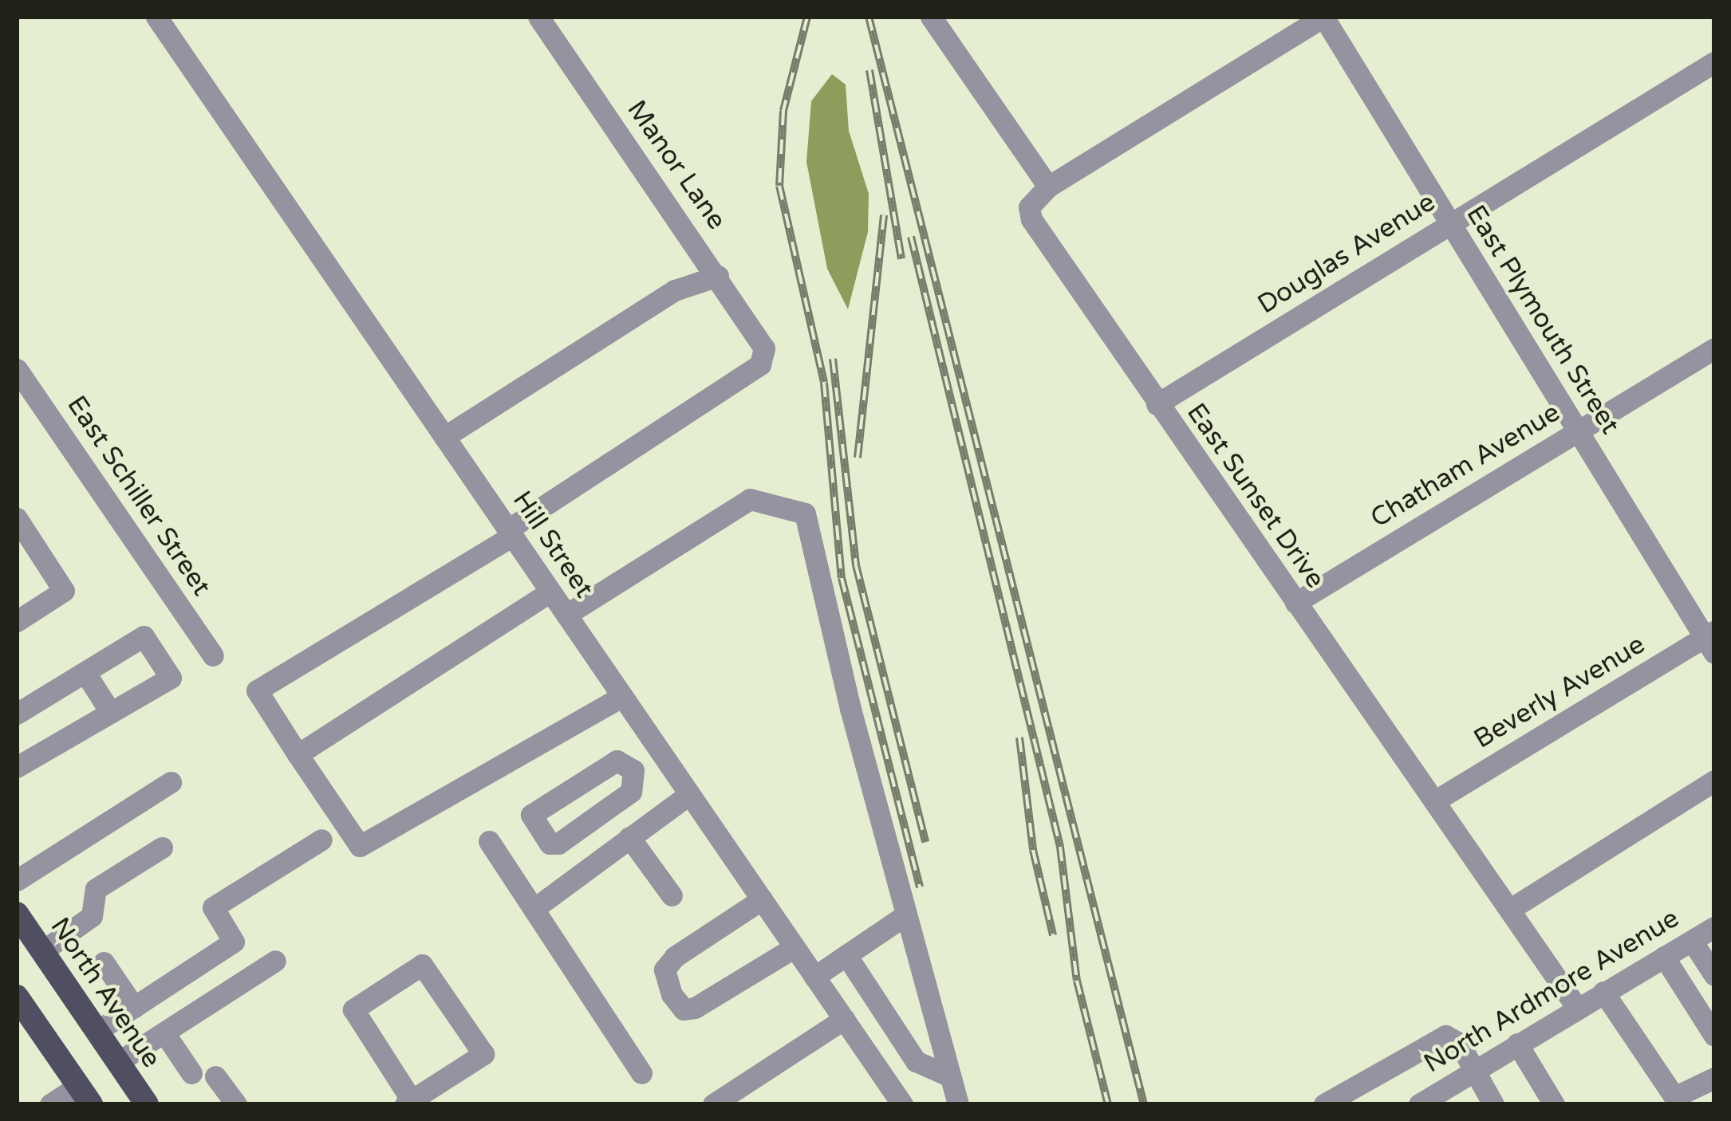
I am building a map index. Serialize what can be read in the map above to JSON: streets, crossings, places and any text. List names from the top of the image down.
{
  "streets": {
    "main road": ["North Avenue"],
    "street": [
      "Manor Lane",
      "Douglas Avenue",
      "East Plymouth Street",
      "Chatham Avenue",
      "East Schiller Street",
      "East Sunset Drive",
      "Hill Street",
      "Beverly Avenue",
      "North Ardmore Avenue"
    ]
  },
  "crossings": [
    ["Manor Lane", "Hill Street"],
    ["Douglas Avenue", "East Plymouth Street"],
    ["Douglas Avenue", "East Sunset Drive"],
    ["East Plymouth Street", "Chatham Avenue"],
    ["East Plymouth Street", "Beverly Avenue"],
    ["Chatham Avenue", "East Sunset Drive"],
    ["East Sunset Drive", "Beverly Avenue"],
    ["East Sunset Drive", "North Ardmore Avenue"]
  ]
}
